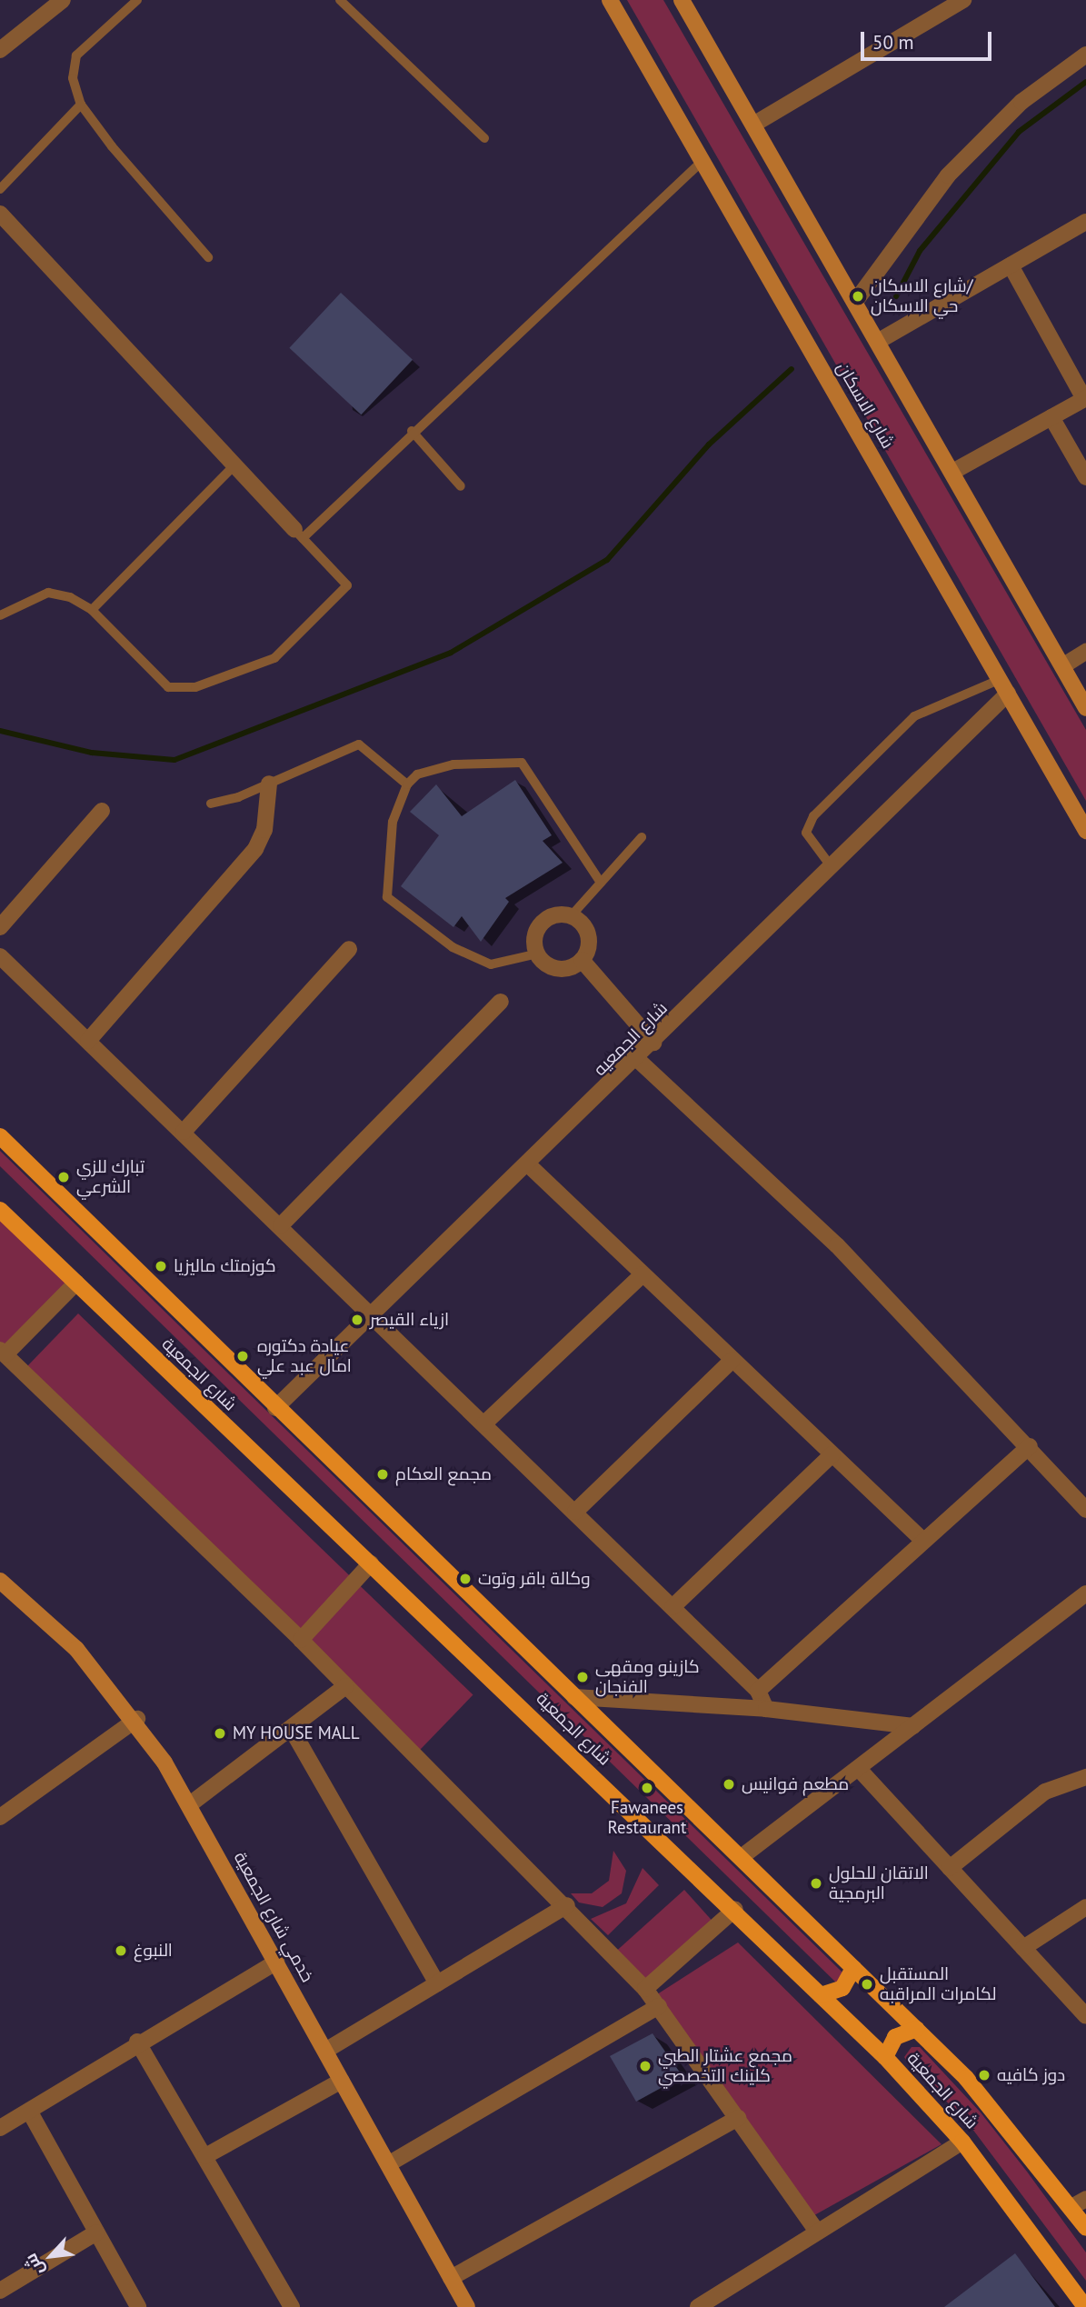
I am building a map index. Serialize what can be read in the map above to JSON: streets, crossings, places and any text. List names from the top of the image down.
{
  "streets": {
    "main road": ["شارع الاسكان", "شارع الجمعية", "خدمي شارع الجمعية"],
    "street": ["شارع الجمعيه"]
  },
  "crossings": [
    ["شارع الاسكان", "شارع الجمعيه"],
    ["شارع الجمعيه", "شارع الجمعية"]
  ],
  "places": [
    "شارع الاسكان/ حي الاسكان",
    "تبارك للزي الشرعي",
    "كوزمتك ماليزيا",
    "ازياء القيصر",
    "عيادة دكتوره امال عبد علي",
    "مجمع العكام",
    "وكالة باقر وتوت",
    "كازينو ومقهى الفنجان",
    "MY HOUSE MALL",
    "مطعم فوانيس",
    "Fawanees Restaurant",
    "الاتقان للحلول البرمجية",
    "النبوغ",
    "المستقبل لكامرات المراقبه",
    "مجمع عشتار الطبي كلينك التخصصي",
    "دوز كافيه"
  ],
  "scale_bar": "50 m",
  "north": "bottom left"
}
